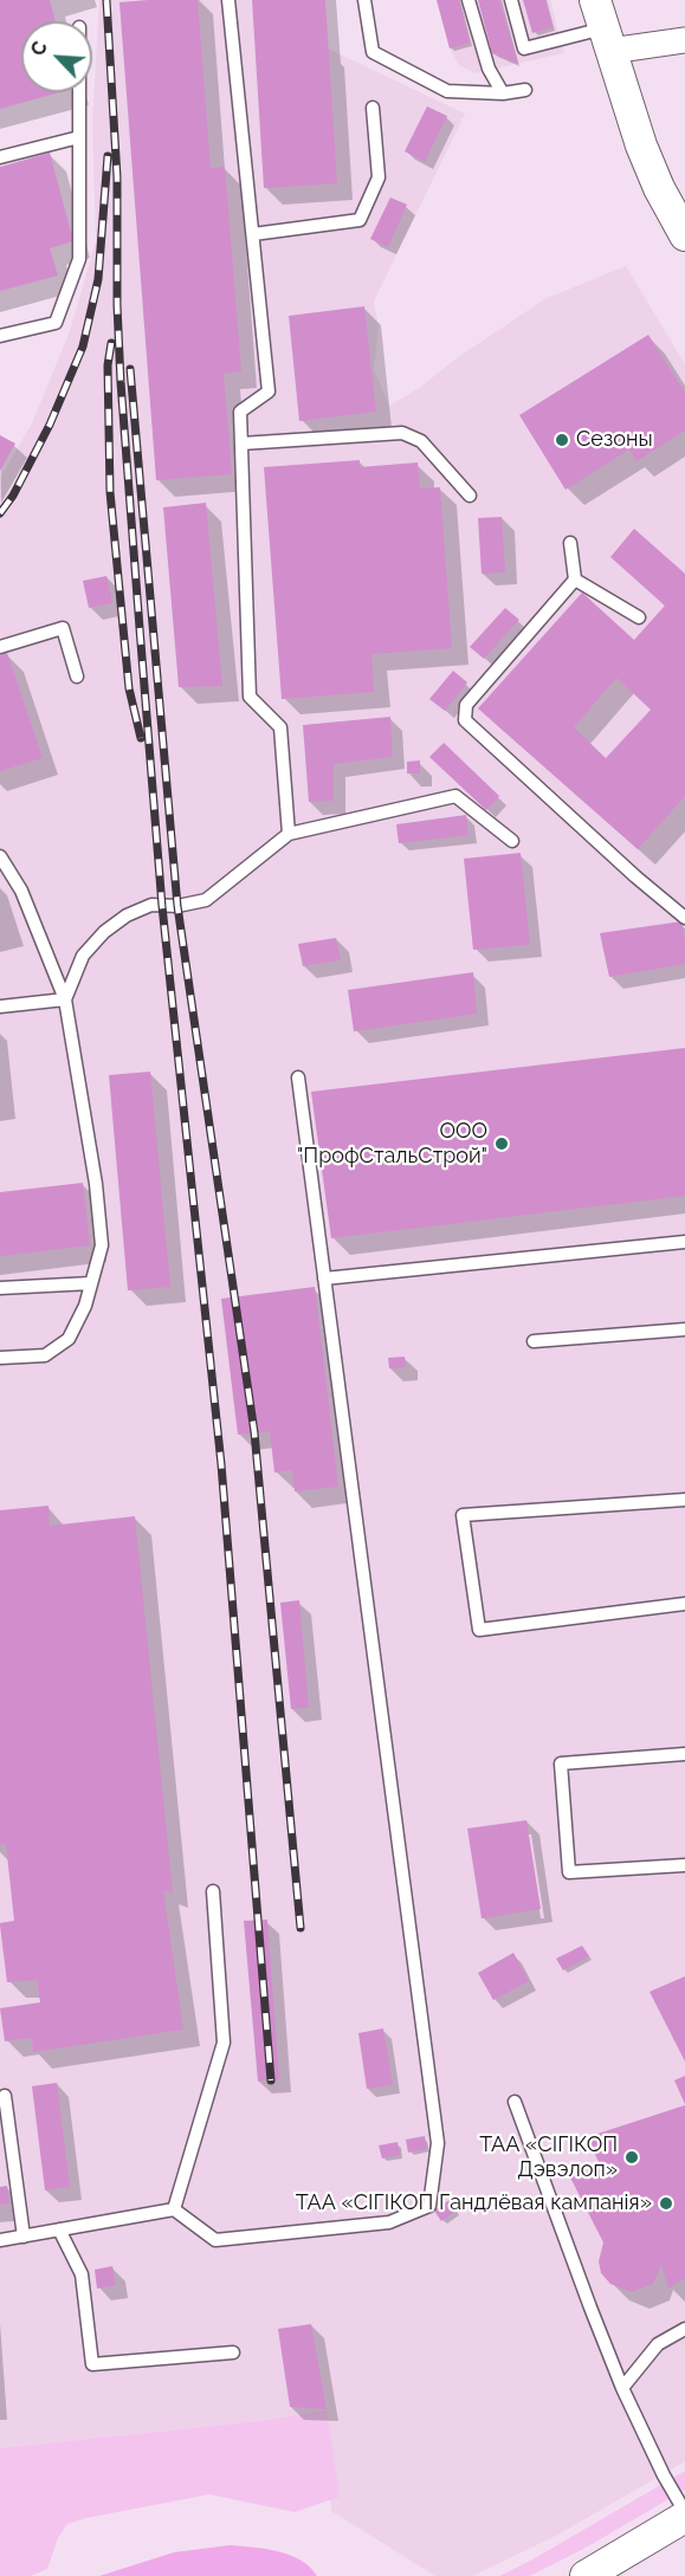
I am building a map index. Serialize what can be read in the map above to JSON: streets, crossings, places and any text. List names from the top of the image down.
{
  "places": [
    "Сезоны",
    "ООО \"ПрофСтальСтрой\"",
    "ТАА «СІГІКОП Дэвэлоп»",
    "ТАА «СІГІКОП Гандлёвая кампанія»"
  ],
  "north": "top left"
}
